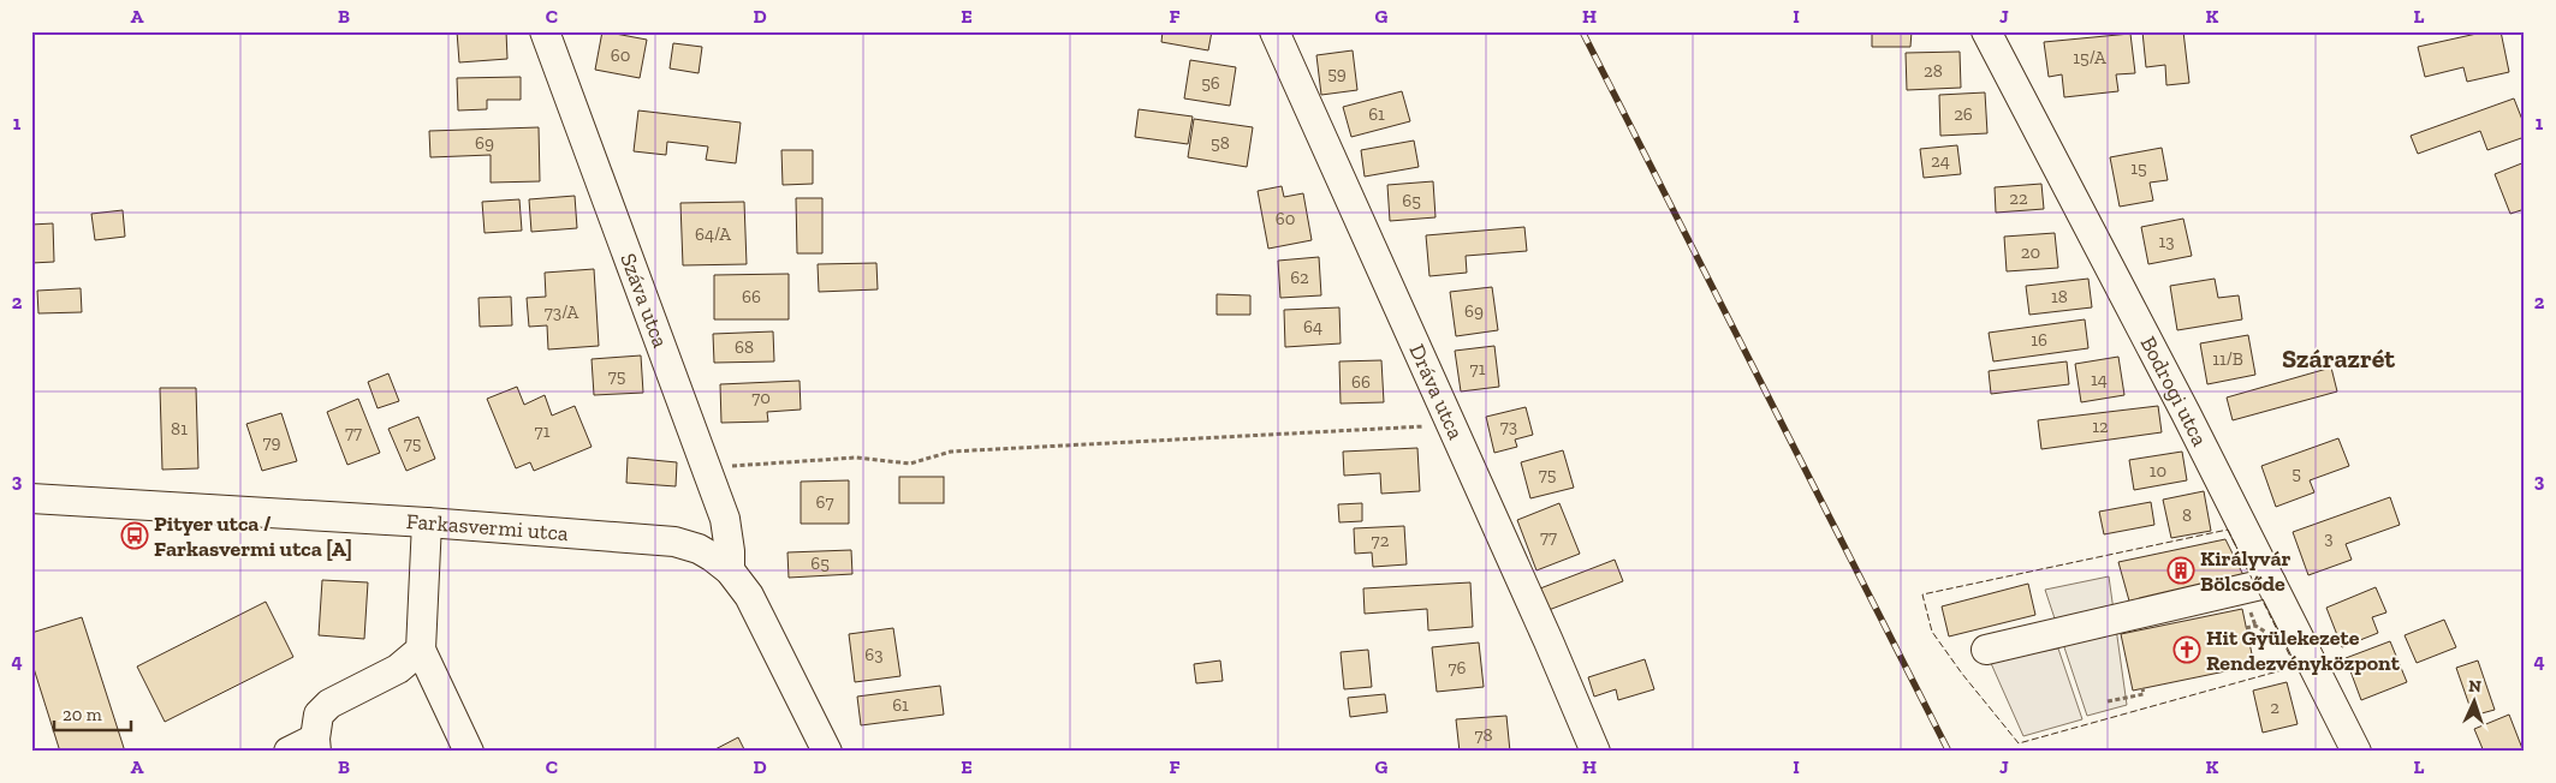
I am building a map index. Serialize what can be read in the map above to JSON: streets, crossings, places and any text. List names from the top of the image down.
{
  "streets": {
    "street": [
      "Száva utca",
      "Bodrogi utca",
      "Dráva utca",
      "Farkasvermi utca"
    ]
  },
  "crossings": [
    ["Száva utca", "Farkasvermi utca"]
  ],
  "districts": ["Szárazrét"],
  "places": {
    "bus stop": ["Pityer utca / Farkasvermi utca [A]"],
    "building": ["Királyvár Bölcsőde"],
    "church": ["Hit Gyülekezete Rendezvényközpont"]
  },
  "house_numbers": [
    "60",
    "15/A",
    "28",
    "59",
    "56",
    "61",
    "26",
    "69",
    "58",
    "24",
    "15",
    "22",
    "65",
    "60",
    "64/A",
    "13",
    "20",
    "62",
    "66",
    "18",
    "69",
    "73/A",
    "64",
    "16",
    "68",
    "11/B",
    "71",
    "75",
    "14",
    "66",
    "70",
    "73",
    "12",
    "81",
    "71",
    "77",
    "79",
    "75",
    "10",
    "5",
    "75",
    "67",
    "8",
    "77",
    "3",
    "72",
    "65",
    "63",
    "76",
    "61",
    "2",
    "78"
  ],
  "scale_bar": "20 m",
  "north": "top",
  "grid": {
    "columns": [
      "A",
      "B",
      "C",
      "D",
      "E",
      "F",
      "G",
      "H",
      "I",
      "J",
      "K",
      "L"
    ],
    "rows": [
      "1",
      "2",
      "3",
      "4"
    ]
  }
}
